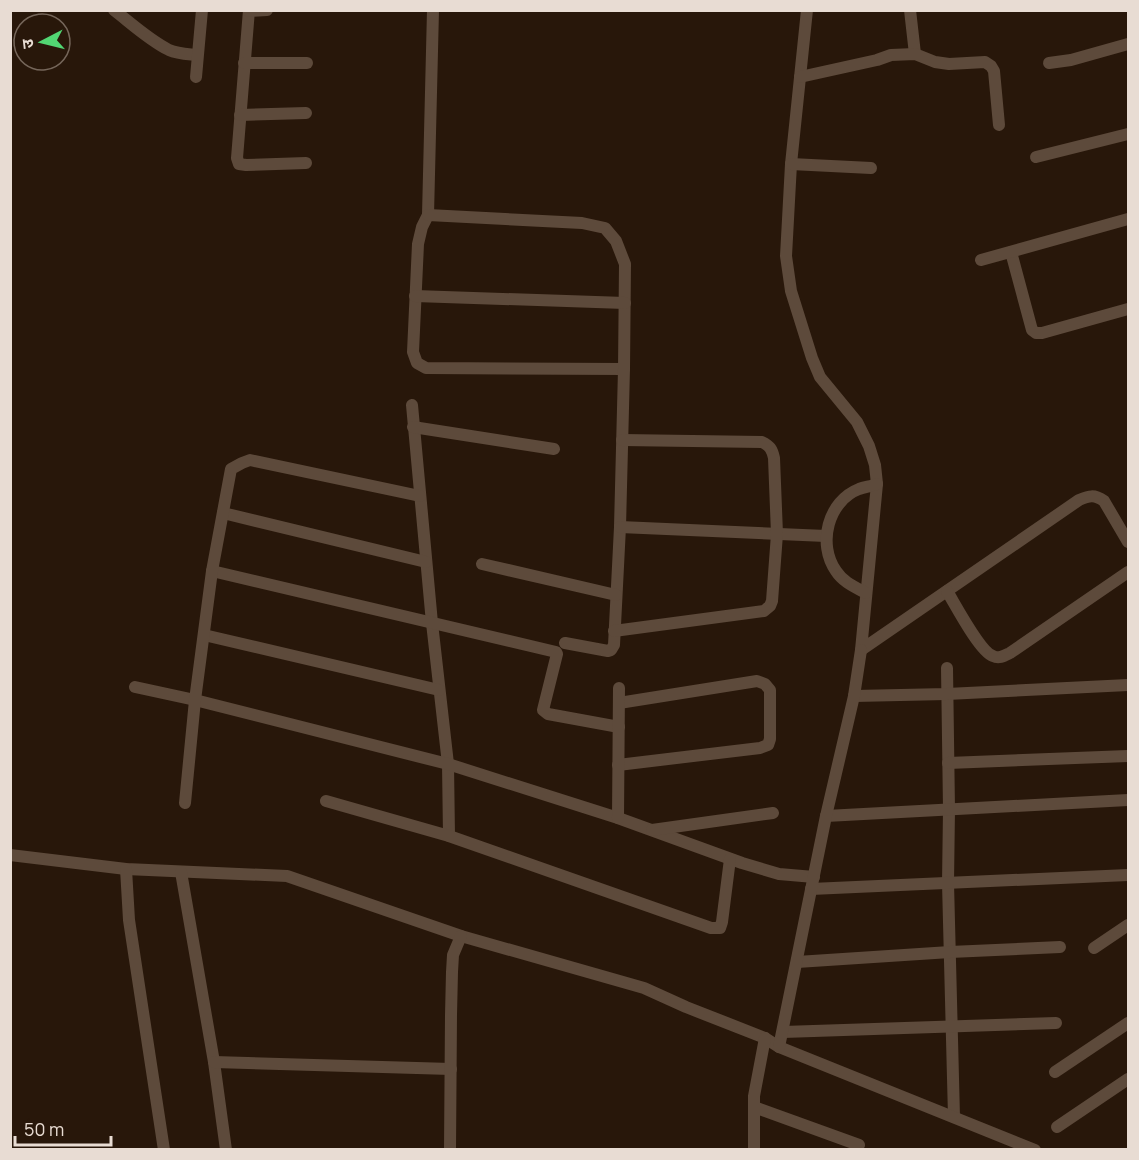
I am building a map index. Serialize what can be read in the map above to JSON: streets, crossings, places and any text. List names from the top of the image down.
{
  "scale_bar": "50 m",
  "north": "left"
}
